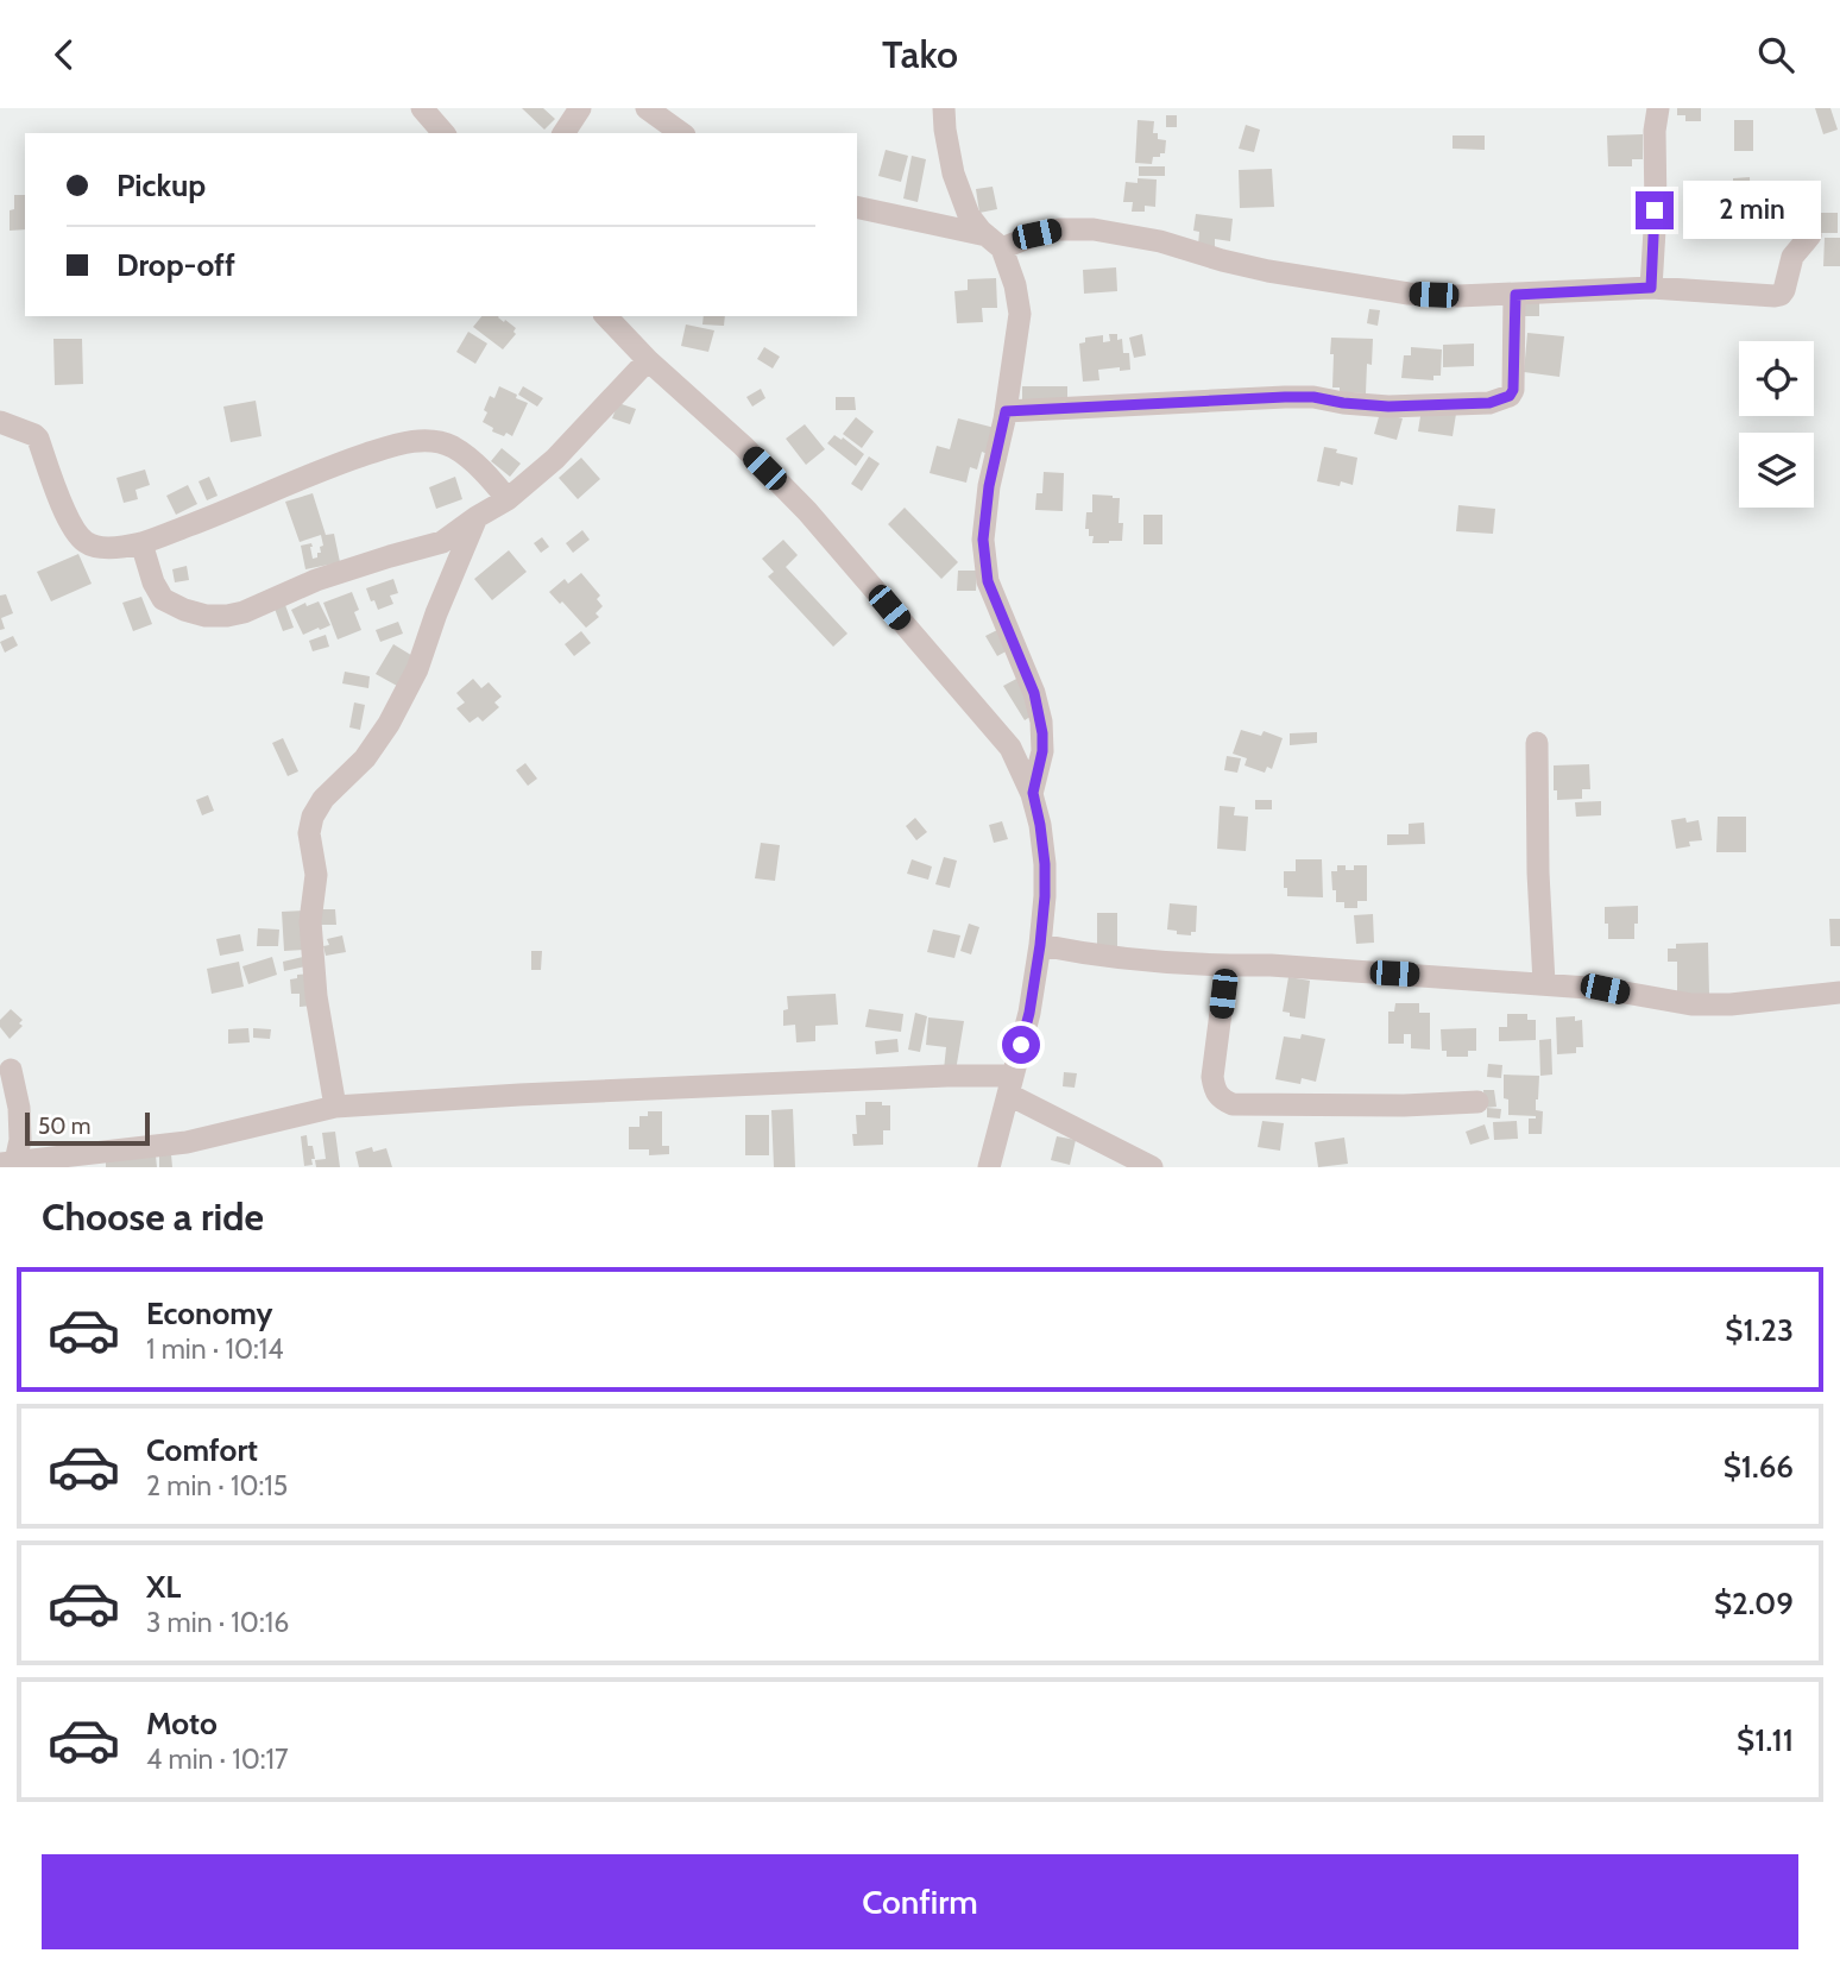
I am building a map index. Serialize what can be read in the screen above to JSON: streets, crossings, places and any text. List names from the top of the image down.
{
  "scale_bar": "50 m",
  "page": {
    "header": "Tako",
    "banner": ["Pickup", "Drop-off"],
    "bubble": "2 min",
    "scale": "50 m",
    "heading": "Choose a ride",
    "list": [
      {
        "name": "Economy",
        "note": "1 min · 10:14",
        "value": "$1.23"
      },
      {
        "name": "Comfort",
        "note": "2 min · 10:15",
        "value": "$1.66"
      },
      {
        "name": "XL",
        "note": "3 min · 10:16",
        "value": "$2.09"
      },
      {
        "name": "Moto",
        "note": "4 min · 10:17",
        "value": "$1.11"
      }
    ],
    "buttons": "Confirm"
  }
}
